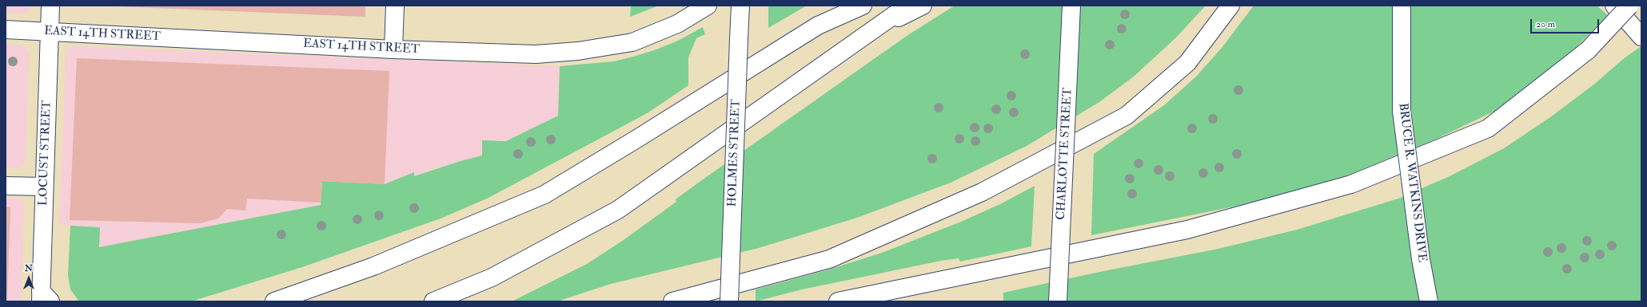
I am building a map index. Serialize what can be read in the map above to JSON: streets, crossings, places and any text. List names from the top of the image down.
{
  "streets": {
    "main road": [
      "EAST 14TH STREET",
      "LOCUST STREET",
      "HOLMES STREET",
      "CHARLOTTE STREET",
      "BRUCE R. WATKINS DRIVE"
    ]
  },
  "crossings": [
    ["EAST 14TH STREET", "LOCUST STREET"]
  ],
  "scale_bar": "20 m",
  "north": "top"
}
